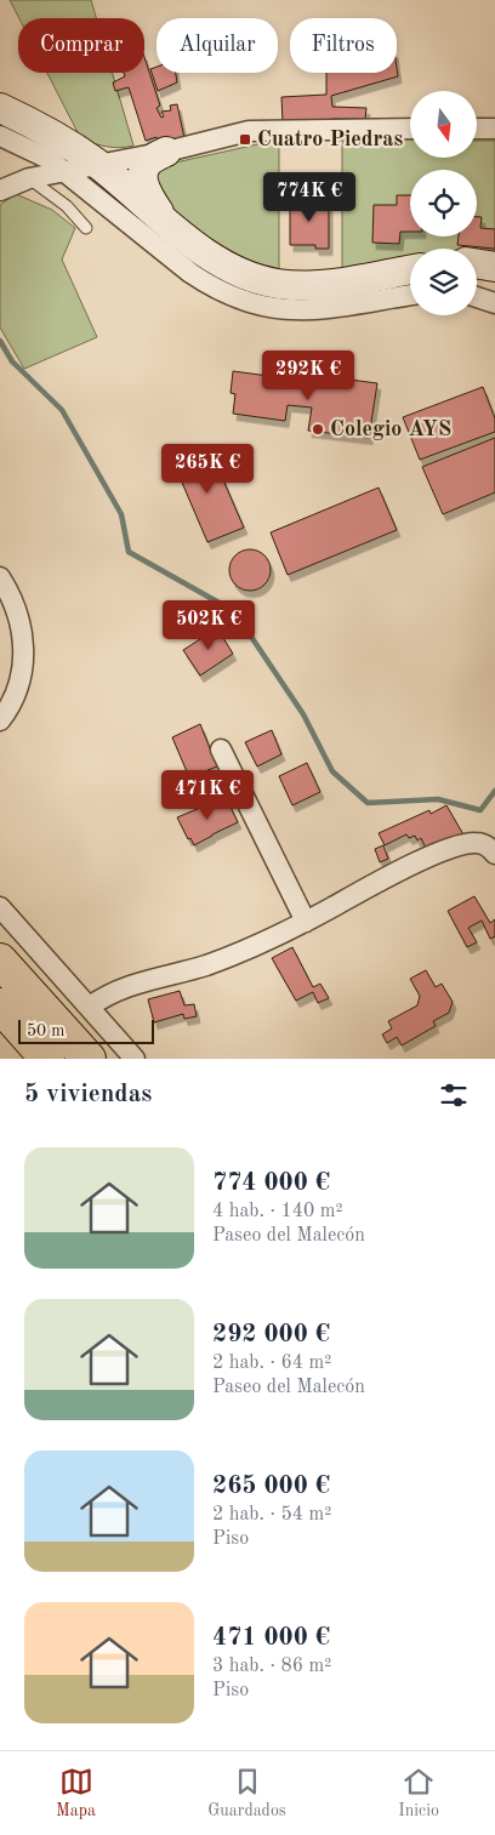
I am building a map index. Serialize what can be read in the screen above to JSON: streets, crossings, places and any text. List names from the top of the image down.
{
  "places": {
    "transit": ["Cuatro Piedras"],
    "other": ["Colegio AYS"]
  },
  "scale_bar": "50 m",
  "north": "bottom",
  "page": {
    "chip": ["Comprar", "Alquilar", "Filtros"],
    "price": [
      "774K €",
      "292K €",
      "265K €",
      "502K €",
      "471K €"
    ],
    "scale": "50 m",
    "heading": "5 viviendas",
    "list": [
      {
        "name": "774 000 €",
        "note": "4 hab. · 140 m² · Paseo del Malecón"
      },
      {
        "name": "292 000 €",
        "note": "2 hab. · 64 m² · Paseo del Malecón"
      },
      {
        "name": "265 000 €",
        "note": "2 hab. · 54 m² · Piso"
      },
      {
        "name": "471 000 €",
        "note": "3 hab. · 86 m² · Piso"
      }
    ],
    "tabs": ["Mapa", "Guardados", "Inicio"]
  }
}
